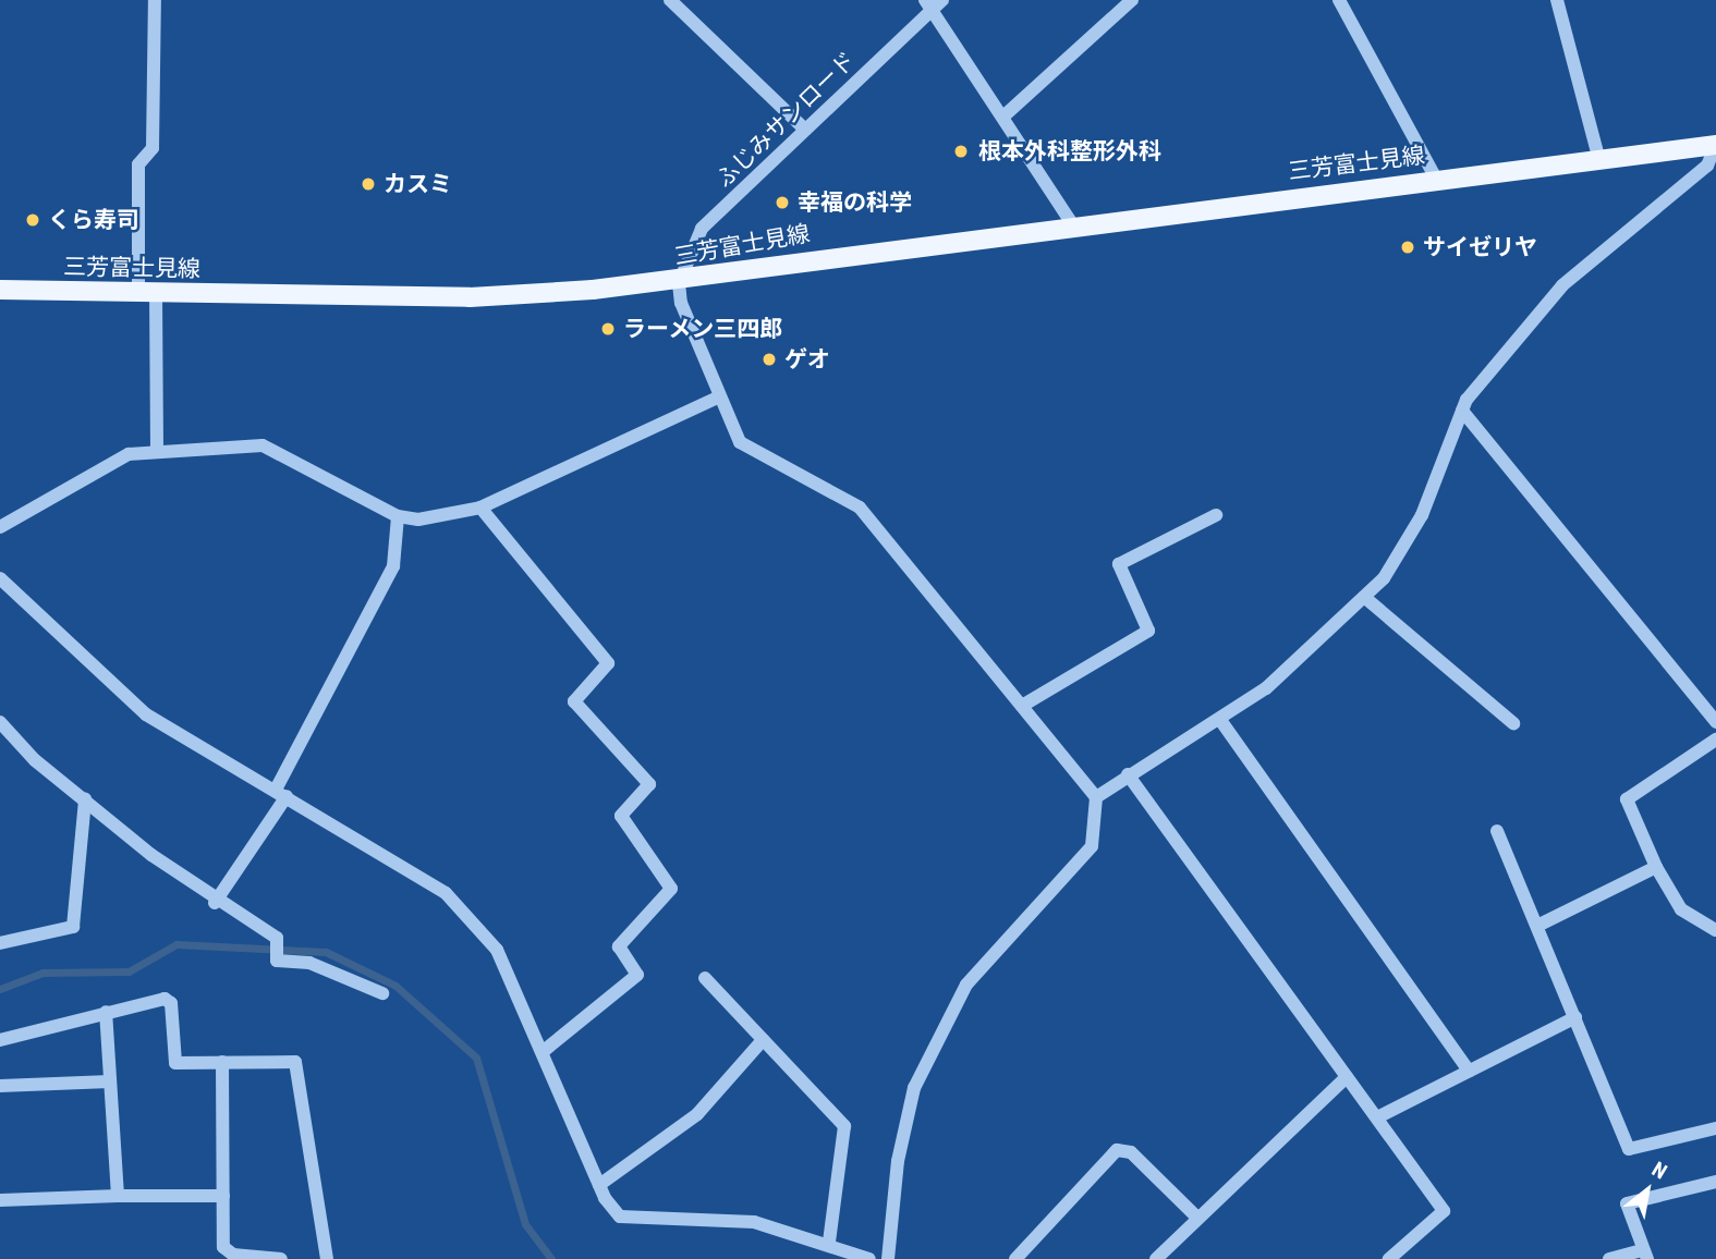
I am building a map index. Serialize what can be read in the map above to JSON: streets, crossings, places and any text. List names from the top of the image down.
{
  "streets": {
    "main road": ["三芳富士見線"],
    "street": ["ふじみサンロード"]
  },
  "crossings": [
    ["ふじみサンロード", "三芳富士見線"]
  ],
  "places": [
    "根本外科整形外科",
    "カスミ",
    "幸福の科学",
    "くら寿司",
    "サイゼリヤ",
    "ラーメン三四郎",
    "ゲオ"
  ],
  "north": "top right"
}
